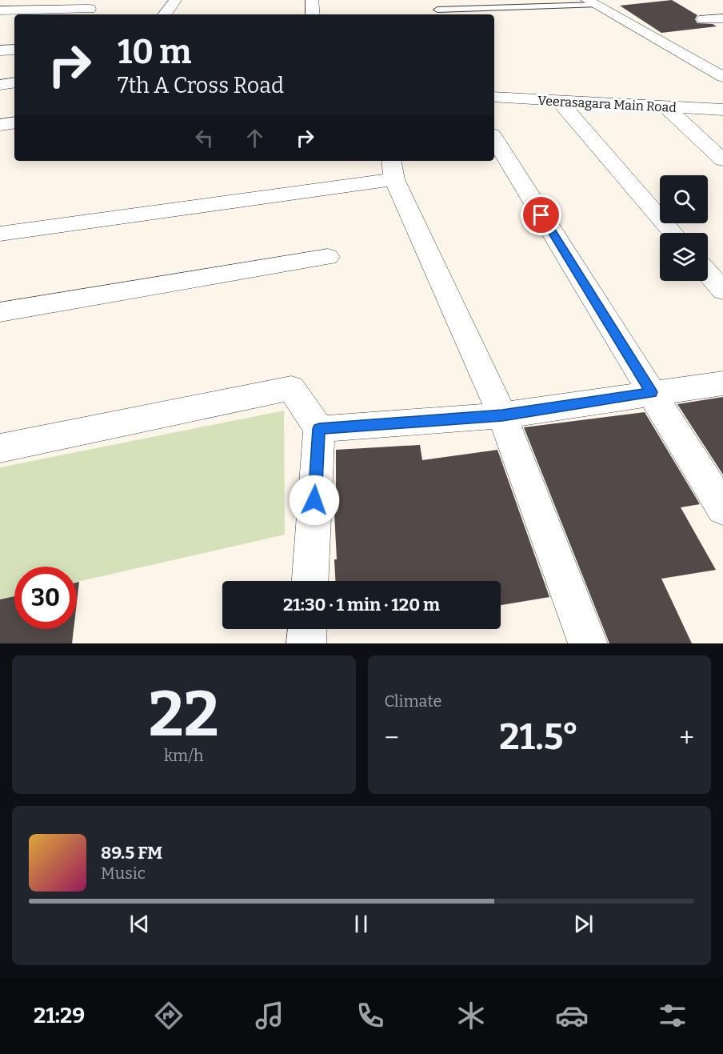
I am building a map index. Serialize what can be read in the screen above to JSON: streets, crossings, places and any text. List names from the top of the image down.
{
  "streets": {
    "street": ["Veerasagara Main Road"]
  },
  "page": {
    "turn": ["10 m", "7th A Cross Road"],
    "limit": "30",
    "trip": "21:30 · 1 min · 120 m",
    "tile": [
      ["22", "km/h"],
      "Climate"
    ],
    "heat": ["−", "21.5°", "+"],
    "song": ["89.5 FM", "Music"],
    "tabs": "21:29"
  }
}
